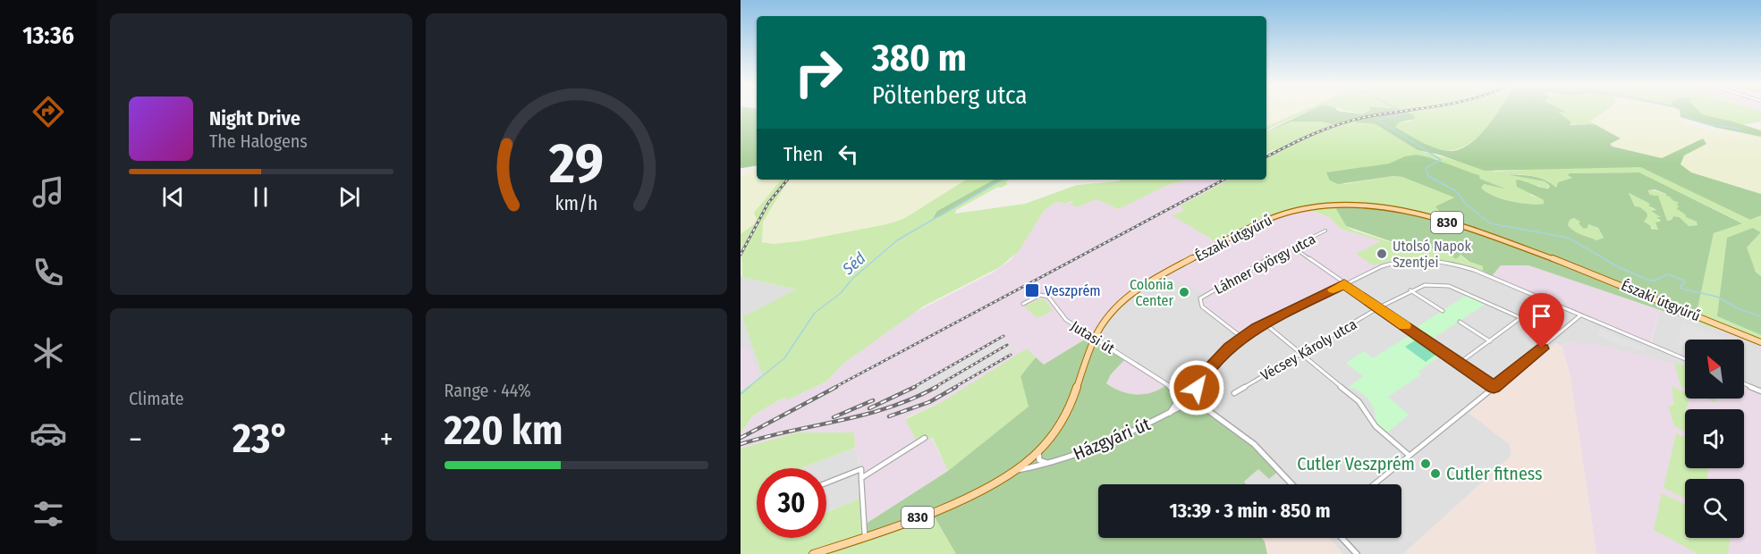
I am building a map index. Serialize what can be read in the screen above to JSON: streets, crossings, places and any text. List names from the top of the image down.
{
  "streets": {
    "main road": ["830", "Északi útgyűrű", "Házgyári út"],
    "street": ["Láhner György utca", "Jutasi út", "Vécsey Károly utca"]
  },
  "crossings": [
    ["Északi útgyűrű", "Jutasi út"],
    ["Északi útgyűrű", "Házgyári út"],
    ["Jutasi út", "Házgyári út"]
  ],
  "water": ["Séd"],
  "places": {
    "other": [
      "Utolsó Napok Szentjei",
      "Colonia Center",
      "Cutler Veszprém",
      "Cutler fitness"
    ],
    "transit": ["Veszprém"]
  },
  "north": "top left",
  "page": {
    "tabs": "13:36",
    "turn": ["380 m", "Pöltenberg utca"],
    "song": ["Night Drive", "The Halogens"],
    "then": "Then",
    "tile": [
      "Climate",
      ["Range · 44%", "220 km"]
    ],
    "heat": ["−", "23°", "+"],
    "limit": "30",
    "trip": "13:39 · 3 min · 850 m",
    "gauge": ["29", "km/h"]
  }
}
